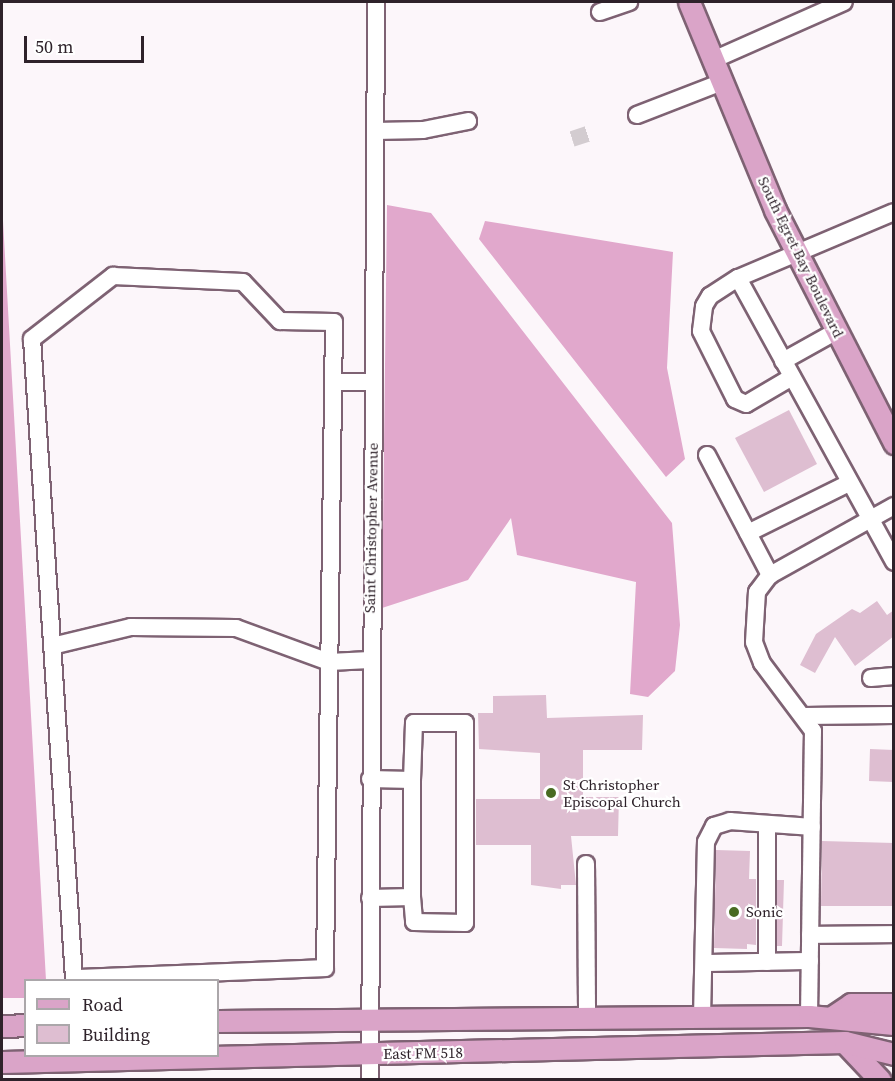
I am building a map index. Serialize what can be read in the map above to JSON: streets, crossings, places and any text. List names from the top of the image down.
{
  "streets": {
    "main road": ["South Egret Bay Boulevard", "East FM 518"],
    "street": ["Saint Christopher Avenue"]
  },
  "crossings": [
    ["Saint Christopher Avenue", "East FM 518"]
  ],
  "places": ["St Christopher Episcopal Church", "Sonic"],
  "legend": ["Road", "Building"],
  "scale_bar": "50 m"
}
